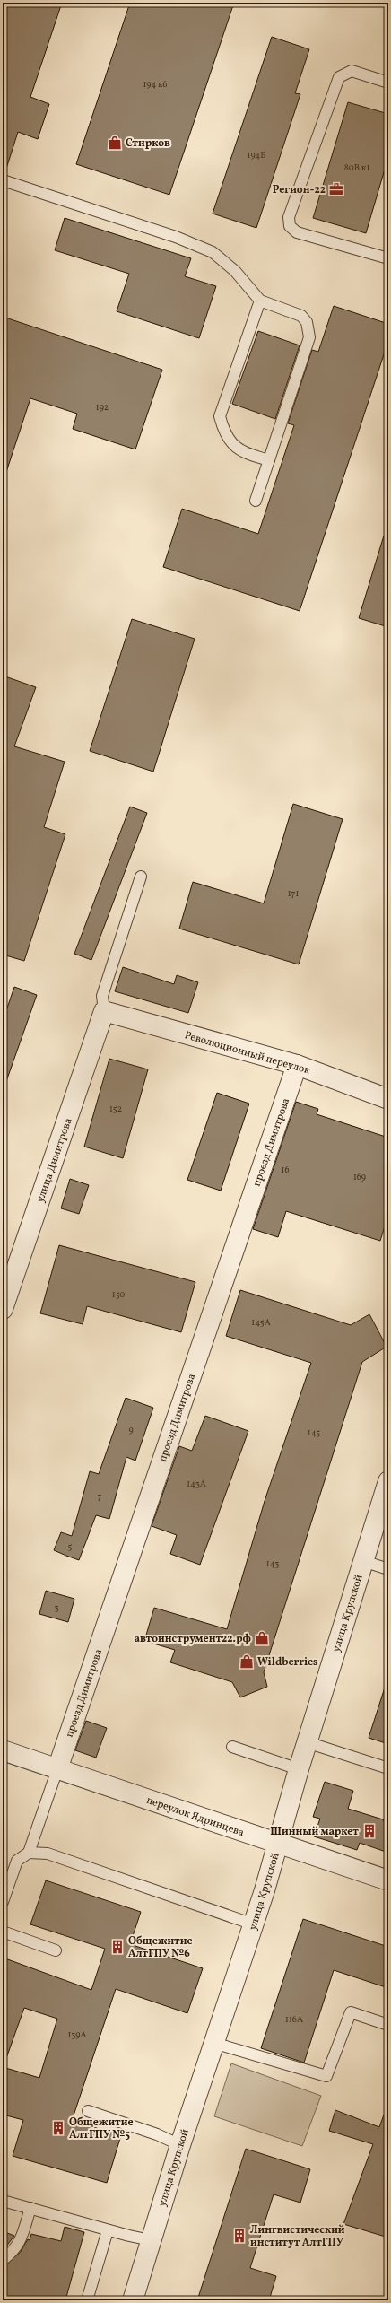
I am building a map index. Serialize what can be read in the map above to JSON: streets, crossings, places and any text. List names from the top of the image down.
{
  "streets": {
    "street": [
      "Революционный переулок",
      "проезд Димитрова",
      "улица Димитрова",
      "улица Крупской",
      "переулок Ядринцева"
    ]
  },
  "crossings": [
    ["Революционный переулок", "проезд Димитрова"],
    ["Революционный переулок", "улица Димитрова"],
    ["проезд Димитрова", "переулок Ядринцева"],
    ["улица Крупской", "переулок Ядринцева"]
  ],
  "places": {
    "shop": ["Стирков", "автоинструмент22.рф", "Wildberries"],
    "office": ["Регион-22"],
    "building": [
      "Шинный маркет",
      "Общежитие АлтГПУ №6",
      "Общежитие АлтГПУ №5",
      "Лингвистический институт АлтГПУ"
    ]
  },
  "house_numbers": [
    "194 к6",
    "194Б",
    "80В к1",
    "192",
    "171",
    "152",
    "16",
    "169",
    "150",
    "145А",
    "9",
    "145",
    "143А",
    "7",
    "5",
    "143",
    "3",
    "116А",
    "139А"
  ]
}
